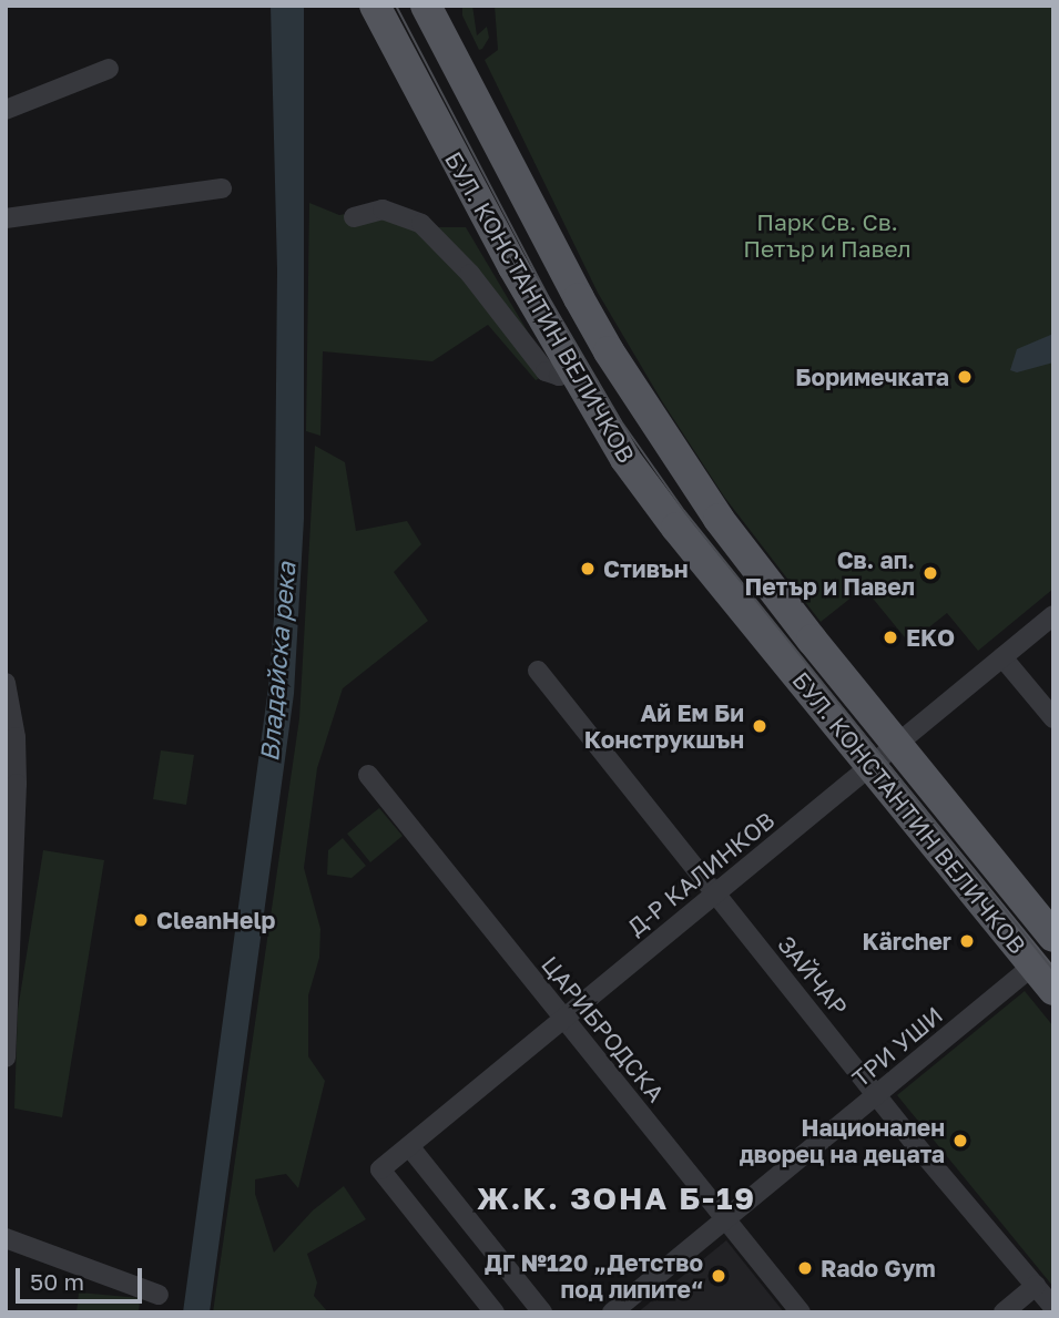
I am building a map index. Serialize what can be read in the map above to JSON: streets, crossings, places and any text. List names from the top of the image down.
{
  "streets": {
    "main road": ["БУЛ. КОНСТАНТИН ВЕЛИЧКОВ"],
    "street": [
      "Д-Р КАЛИНКОВ",
      "ЗАЙЧАР",
      "ЦАРИБРОДСКА",
      "ТРИ УШИ"
    ]
  },
  "crossings": [
    ["БУЛ. КОНСТАНТИН ВЕЛИЧКОВ", "Д-Р КАЛИНКОВ"],
    ["БУЛ. КОНСТАНТИН ВЕЛИЧКОВ", "ТРИ УШИ"],
    ["Д-Р КАЛИНКОВ", "ЗАЙЧАР"],
    ["Д-Р КАЛИНКОВ", "ЦАРИБРОДСКА"],
    ["ЗАЙЧАР", "ТРИ УШИ"],
    ["ЦАРИБРОДСКА", "ТРИ УШИ"]
  ],
  "districts": ["Ж.К. ЗОНА Б-19"],
  "water": ["Владайска река"],
  "parks": ["Парк Св. Св. Петър и Павел"],
  "places": [
    "Боримечката",
    "Стивън",
    "Св. ап. Петър и Павел",
    "EKO",
    "Ай Ем Би Конструкшън",
    "CleanHelp",
    "Kärcher",
    "Национален дворец на децата",
    "Rado Gym",
    "ДГ №120 „Детство под липите“"
  ],
  "scale_bar": "50 m"
}
